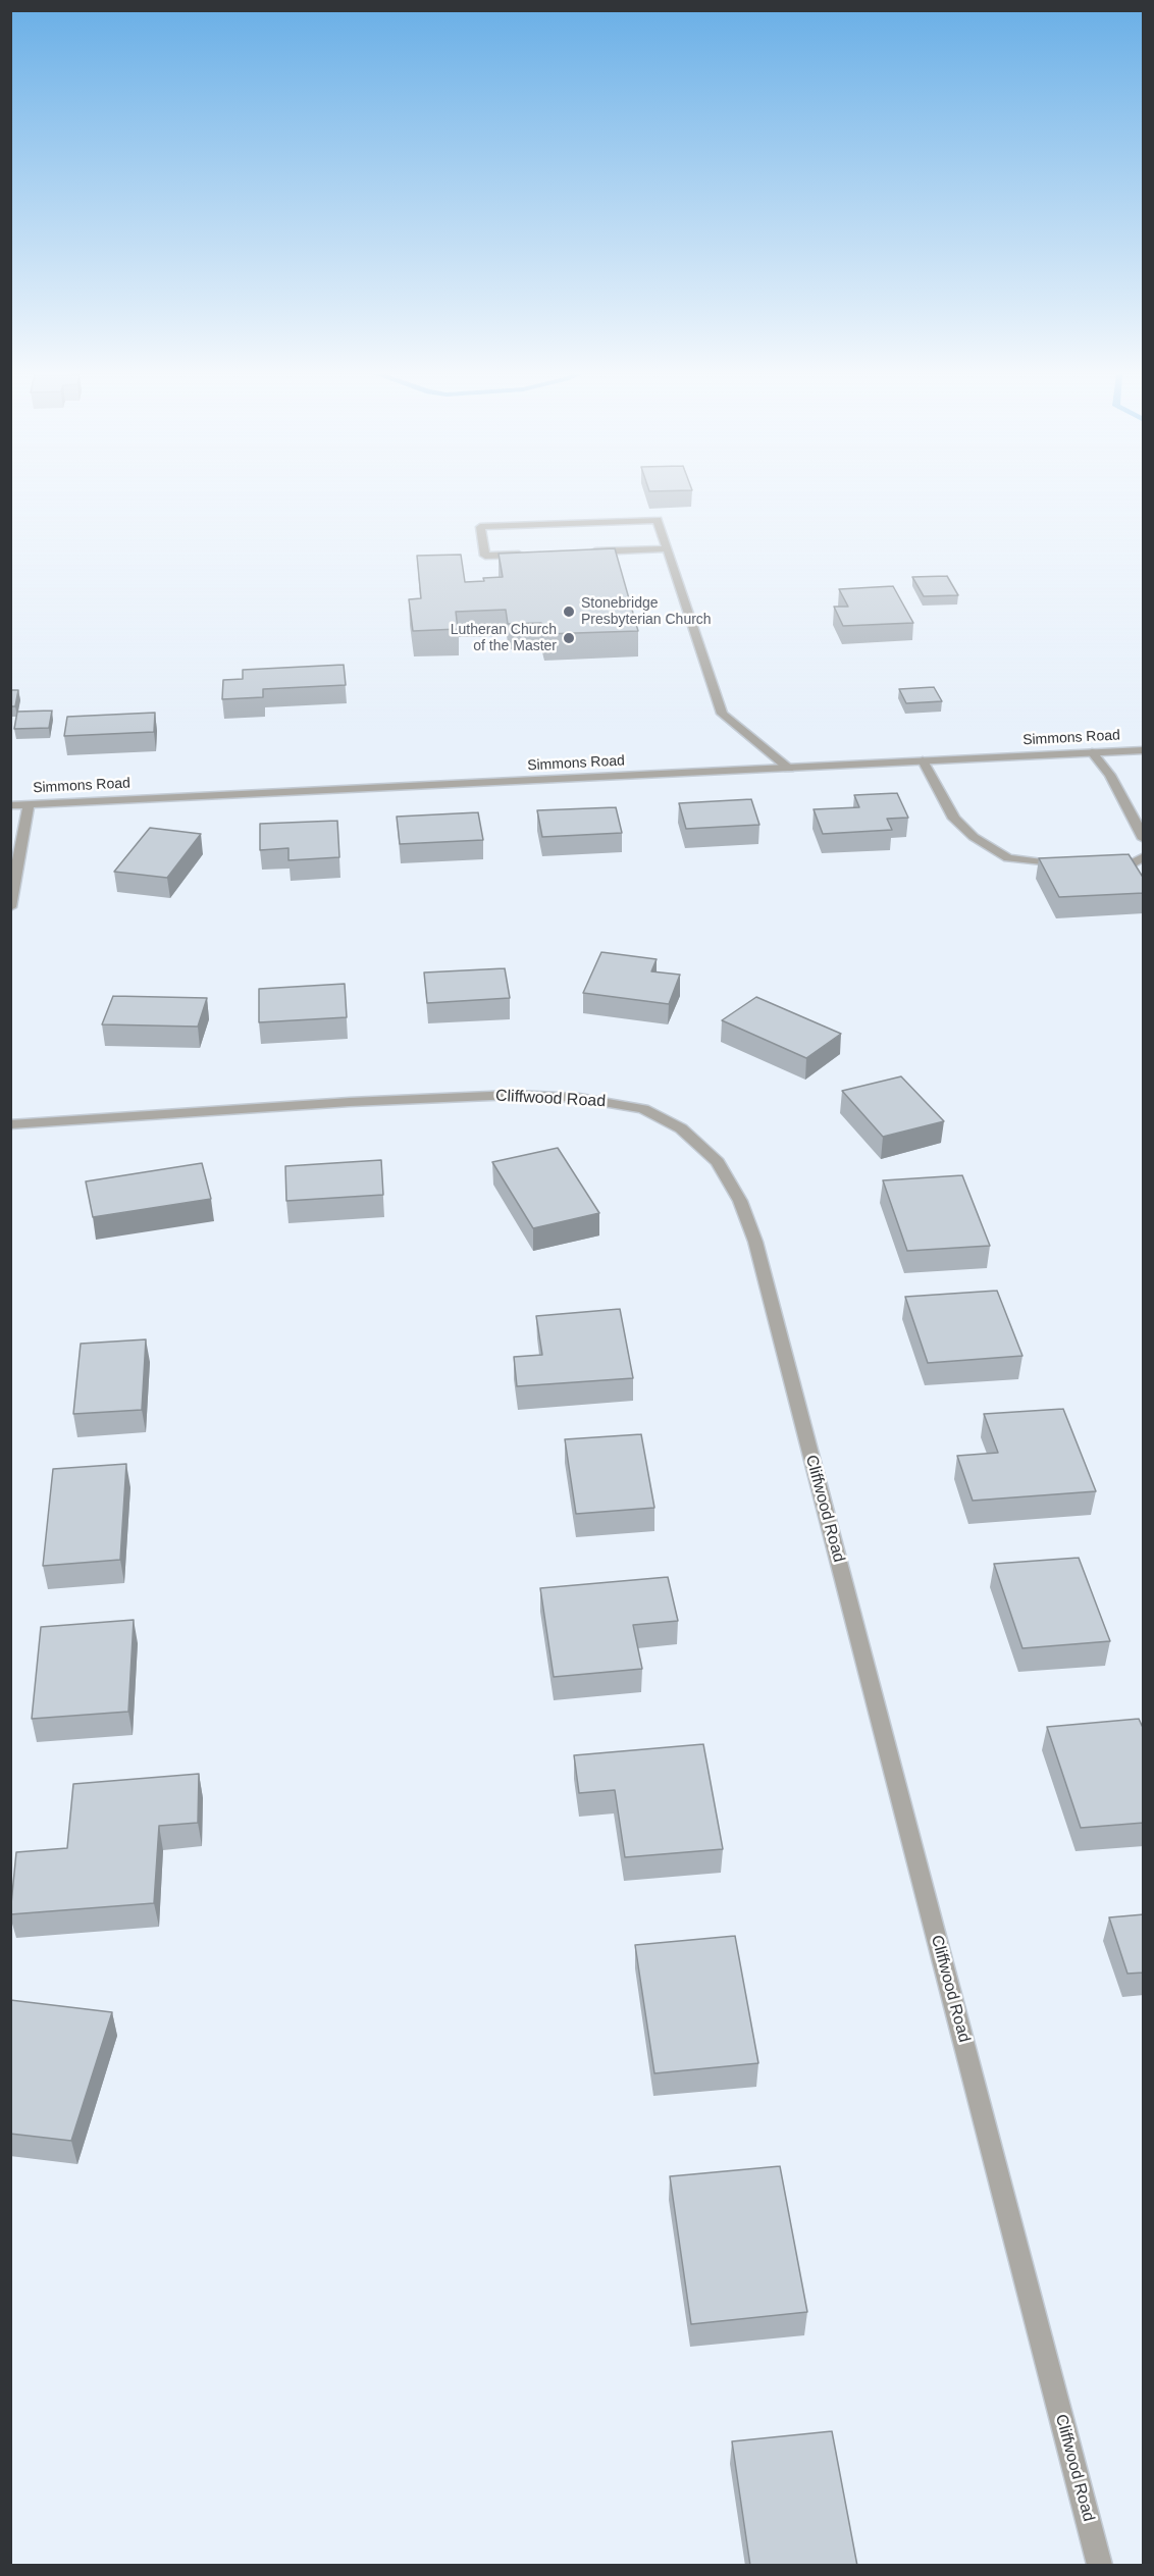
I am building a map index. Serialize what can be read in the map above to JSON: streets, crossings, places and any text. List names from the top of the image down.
{
  "streets": {
    "street": ["Simmons Road", "Cliffwood Road"]
  },
  "places": ["Stonebridge Presbyterian Church", "Lutheran Church of the Master"]
}
